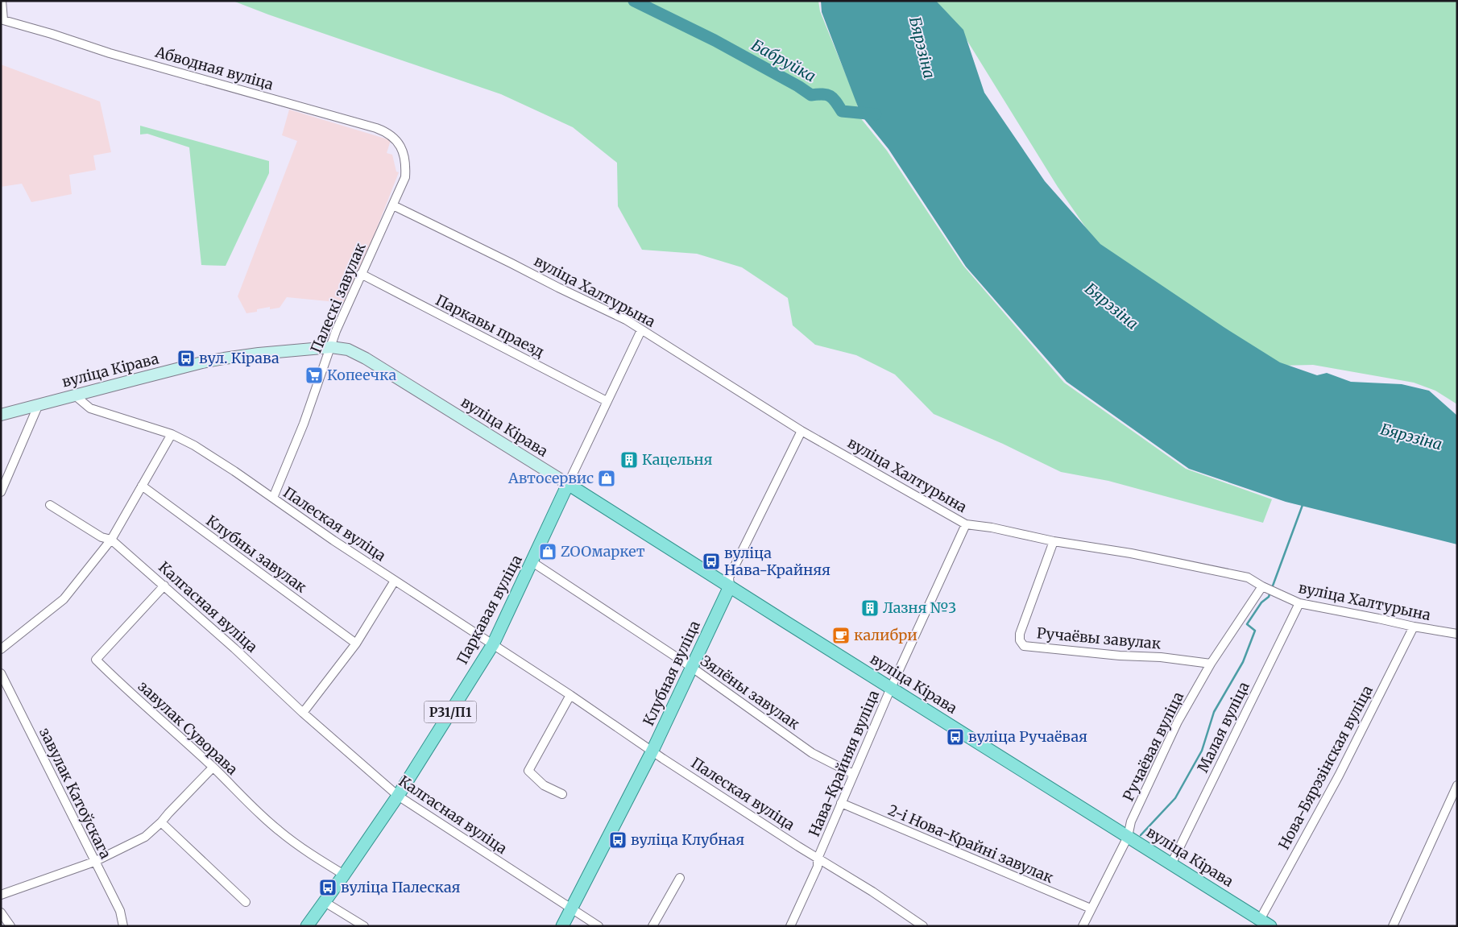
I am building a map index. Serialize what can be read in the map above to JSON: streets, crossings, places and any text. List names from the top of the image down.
{
  "streets": {
    "main road": [
      "вуліца Кірава",
      "Паркавая вуліца",
      "Клубная вуліца",
      "Р31/П1"
    ],
    "street": [
      "Абводная вуліца",
      "вуліца Халтурына",
      "Палескі завулак",
      "Паркавы праезд",
      "Палеская вуліца",
      "Клубны завулак",
      "Калгасная вуліца",
      "Ручаёвы завулак",
      "Зялёны завулак",
      "Малая вуліца",
      "завулак Суворава",
      "Ручаёвая вуліца",
      "Нава-Крайняя вуліца",
      "Нова-Бярэзінская вуліца",
      "завулак Катоўскага",
      "2-і Нова-Крайні завулак"
    ]
  },
  "crossings": [
    ["Абводная вуліца", "Палескі завулак"],
    ["вуліца Халтурына", "Палескі завулак"],
    ["вуліца Халтурына", "Паркавая вуліца"],
    ["вуліца Халтурына", "Ручаёвы завулак"],
    ["вуліца Халтурына", "Клубная вуліца"],
    ["вуліца Халтурына", "Малая вуліца"],
    ["вуліца Халтурына", "Ручаёвая вуліца"],
    ["вуліца Халтурына", "Нава-Крайняя вуліца"],
    ["вуліца Халтурына", "Нова-Бярэзінская вуліца"],
    ["Палескі завулак", "Паркавы праезд"],
    ["Палескі завулак", "вуліца Кірава"],
    ["Палескі завулак", "Палеская вуліца"],
    ["Паркавы праезд", "Паркавая вуліца"],
    ["вуліца Кірава", "Палеская вуліца"],
    ["вуліца Кірава", "Паркавая вуліца"],
    ["вуліца Кірава", "Клубная вуліца"],
    ["вуліца Кірава", "Малая вуліца"],
    ["вуліца Кірава", "Ручаёвая вуліца"],
    ["вуліца Кірава", "Нава-Крайняя вуліца"],
    ["вуліца Кірава", "Нова-Бярэзінская вуліца"],
    ["Палеская вуліца", "Паркавая вуліца"],
    ["Палеская вуліца", "Клубная вуліца"],
    ["Палеская вуліца", "Нава-Крайняя вуліца"],
    ["Калгасная вуліца", "Паркавая вуліца"],
    ["Калгасная вуліца", "Клубная вуліца"],
    ["Калгасная вуліца", "завулак Суворава"],
    ["Паркавая вуліца", "Зялёны завулак"],
    ["Паркавая вуліца", "завулак Суворава"],
    ["Ручаёвы завулак", "Ручаёвая вуліца"],
    ["Клубная вуліца", "Зялёны завулак"],
    ["Зялёны завулак", "Нава-Крайняя вуліца"],
    ["Ручаёвая вуліца", "2-і Нова-Крайні завулак"],
    ["Нава-Крайняя вуліца", "2-і Нова-Крайні завулак"]
  ],
  "water": ["Бярэзіна", "Бабруйка"],
  "places": {
    "bus stop": [
      "вул. Кірава",
      "вуліца Нава-Крайняя",
      "вуліца Ручаёвая",
      "вуліца Клубная",
      "вуліца Палеская"
    ],
    "supermarket": ["Копеечка"],
    "building": ["Кацельня", "Лазня №3"],
    "shop": ["Автосервис", "ZOOмаркет"],
    "cafe": ["калибри"]
  }
}
